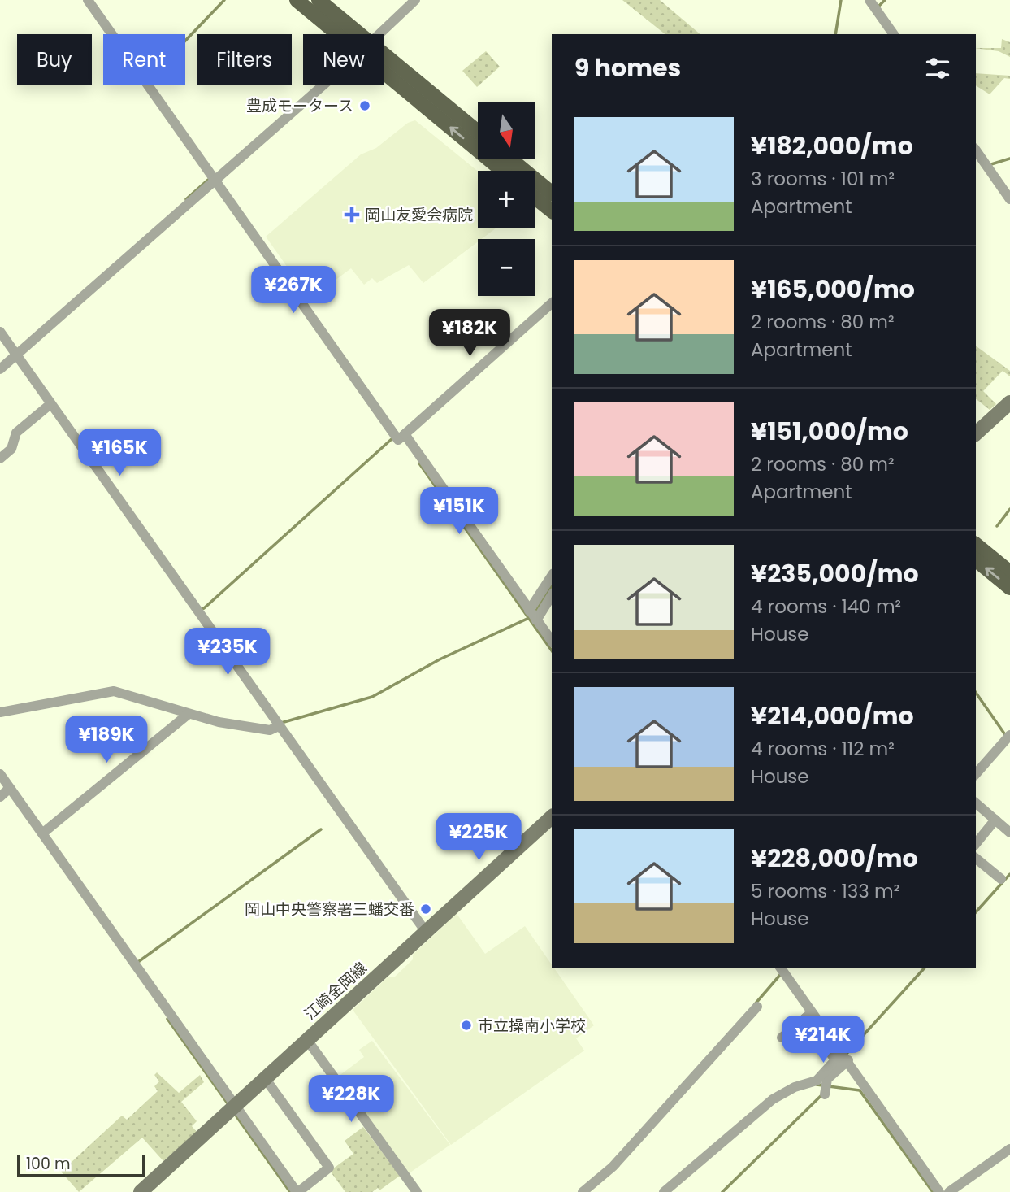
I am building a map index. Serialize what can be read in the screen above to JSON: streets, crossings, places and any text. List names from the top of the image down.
{
  "streets": {
    "main road": ["江崎金岡線"]
  },
  "places": {
    "other": ["豊成モータース", "岡山中央警察署三蟠交番", "市立操南小学校"],
    "health": ["岡山友愛会病院"]
  },
  "scale_bar": "100 m",
  "north": "bottom",
  "page": {
    "chip": [
      "Buy",
      "Rent",
      "Filters",
      "New"
    ],
    "heading": "9 homes",
    "map_buttons": ["+", "−"],
    "list": [
      {
        "name": "¥182,000/mo",
        "note": "3 rooms · 101 m² · Apartment"
      },
      {
        "name": "¥165,000/mo",
        "note": "2 rooms · 80 m² · Apartment"
      },
      {
        "name": "¥151,000/mo",
        "note": "2 rooms · 80 m² · Apartment"
      },
      {
        "name": "¥235,000/mo",
        "note": "4 rooms · 140 m² · House"
      },
      {
        "name": "¥214,000/mo",
        "note": "4 rooms · 112 m² · House"
      },
      {
        "name": "¥228,000/mo",
        "note": "5 rooms · 133 m² · House"
      }
    ],
    "price": [
      "¥267K",
      "¥182K",
      "¥165K",
      "¥151K",
      "¥235K",
      "¥189K",
      "¥225K",
      "¥214K",
      "¥228K"
    ],
    "scale": "100 m"
  }
}
